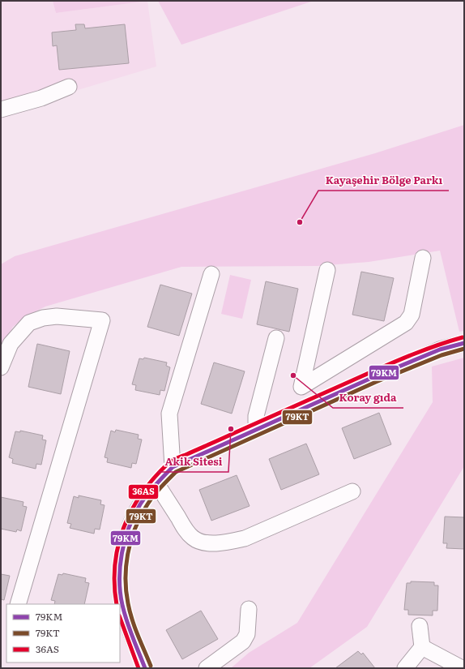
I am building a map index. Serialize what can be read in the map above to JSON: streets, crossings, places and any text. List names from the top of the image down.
{
  "places": ["Kayaşehir Bölge Parkı", "Koray gıda", "Akik Sitesi"],
  "lines": ["transit line 36AS", "transit line 79KM", "transit line 79KT"],
  "legend": ["79KM", "79KT", "36AS"]
}
